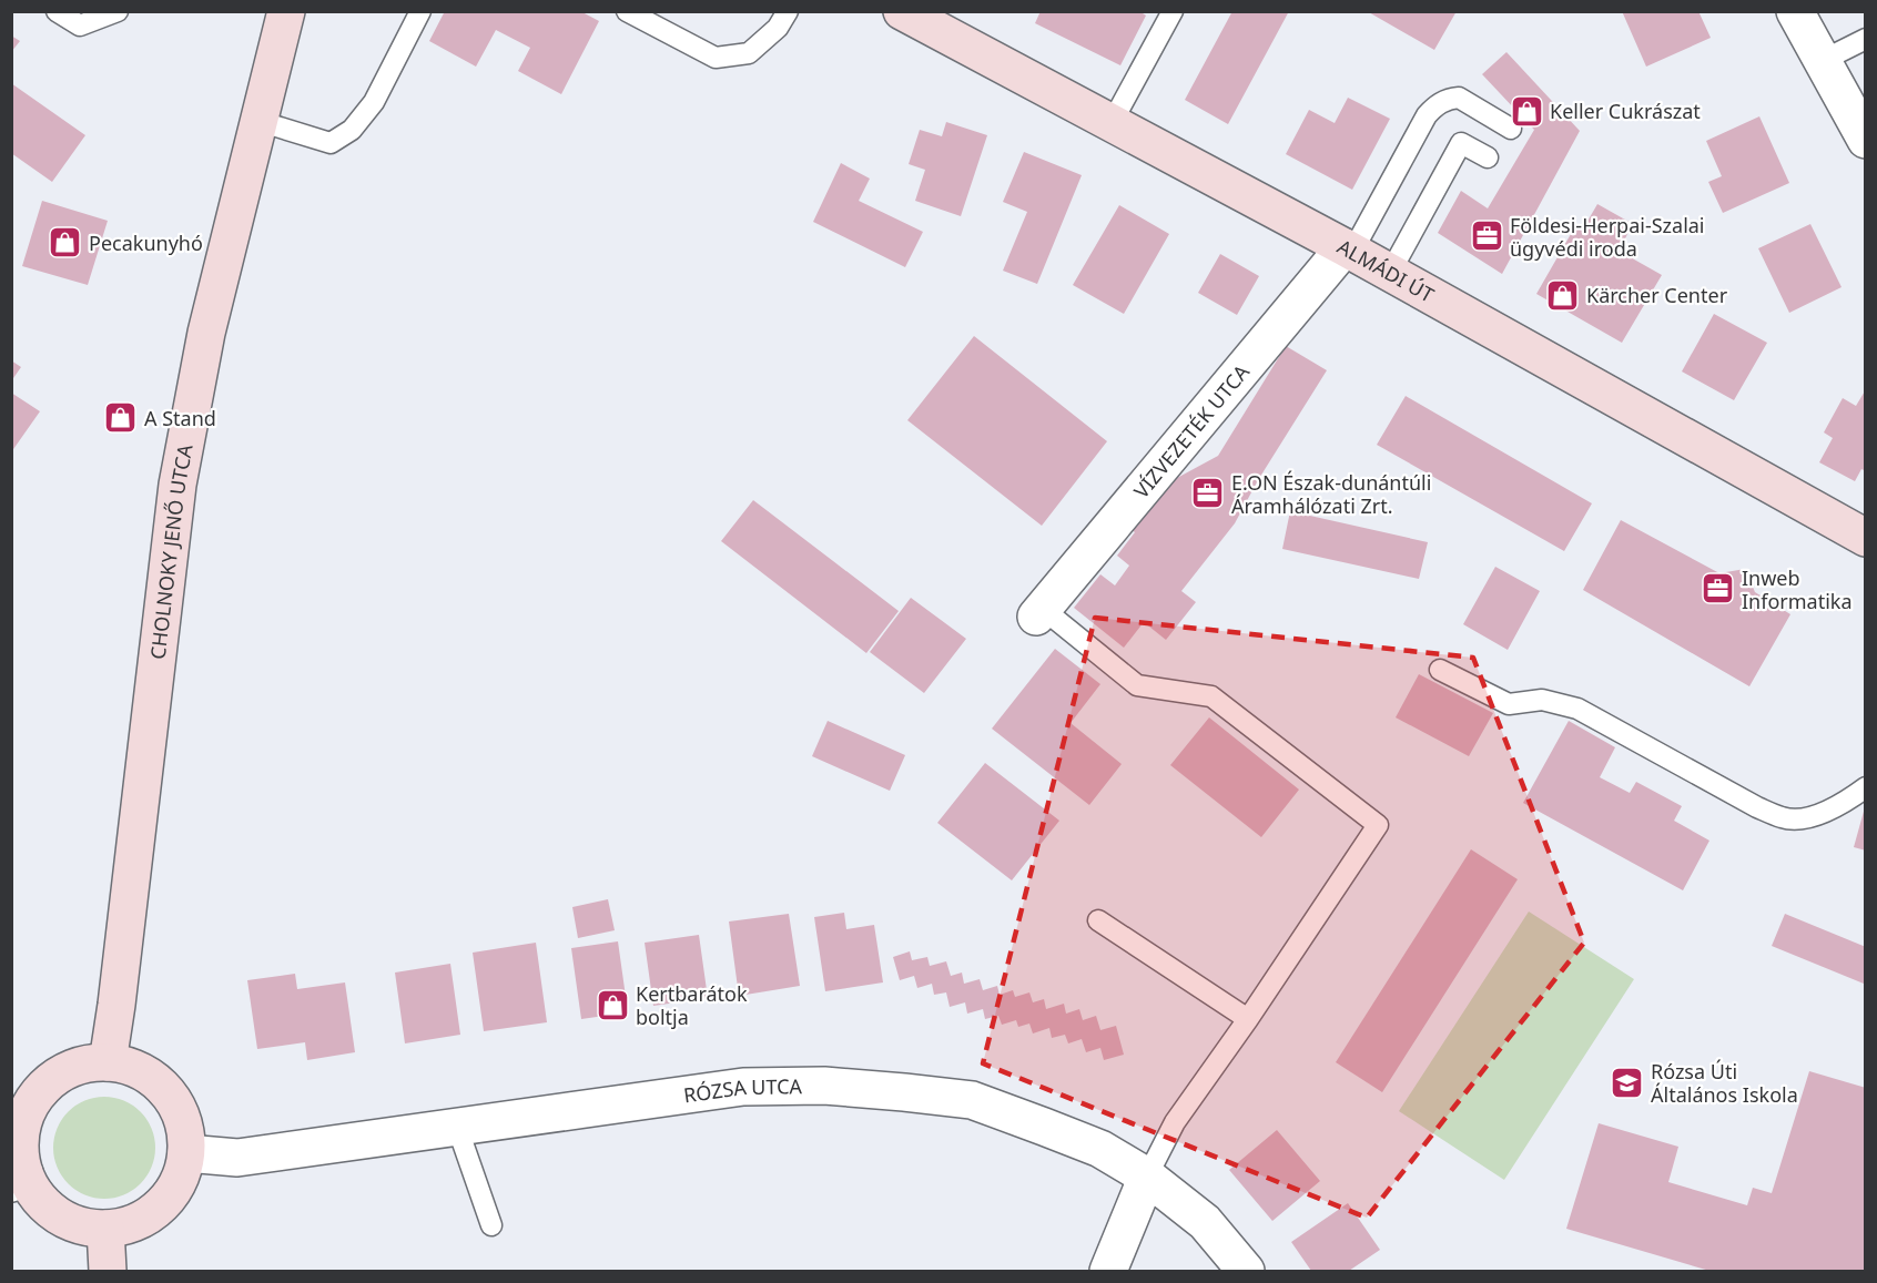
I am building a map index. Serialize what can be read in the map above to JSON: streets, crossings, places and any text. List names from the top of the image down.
{
  "streets": {
    "street": [
      "ALMÁDI ÚT",
      "VÍZVEZETÉK UTCA",
      "CHOLNOKY JENŐ UTCA",
      "RÓZSA UTCA"
    ]
  },
  "crossings": [
    ["ALMÁDI ÚT", "VÍZVEZETÉK UTCA"],
    ["CHOLNOKY JENŐ UTCA", "RÓZSA UTCA"]
  ],
  "places": {
    "shop": [
      "Keller Cukrászat",
      "Pecakunyhó",
      "Kärcher Center",
      "A Stand",
      "Kertbarátok boltja"
    ],
    "office": ["Földesi-Herpai-Szalai ügyvédi iroda", "E.ON Észak-dunántúli Áramhálózati Zrt.", "Inweb Informatika"],
    "school or university": ["Rózsa Úti Általános Iskola"]
  }
}
